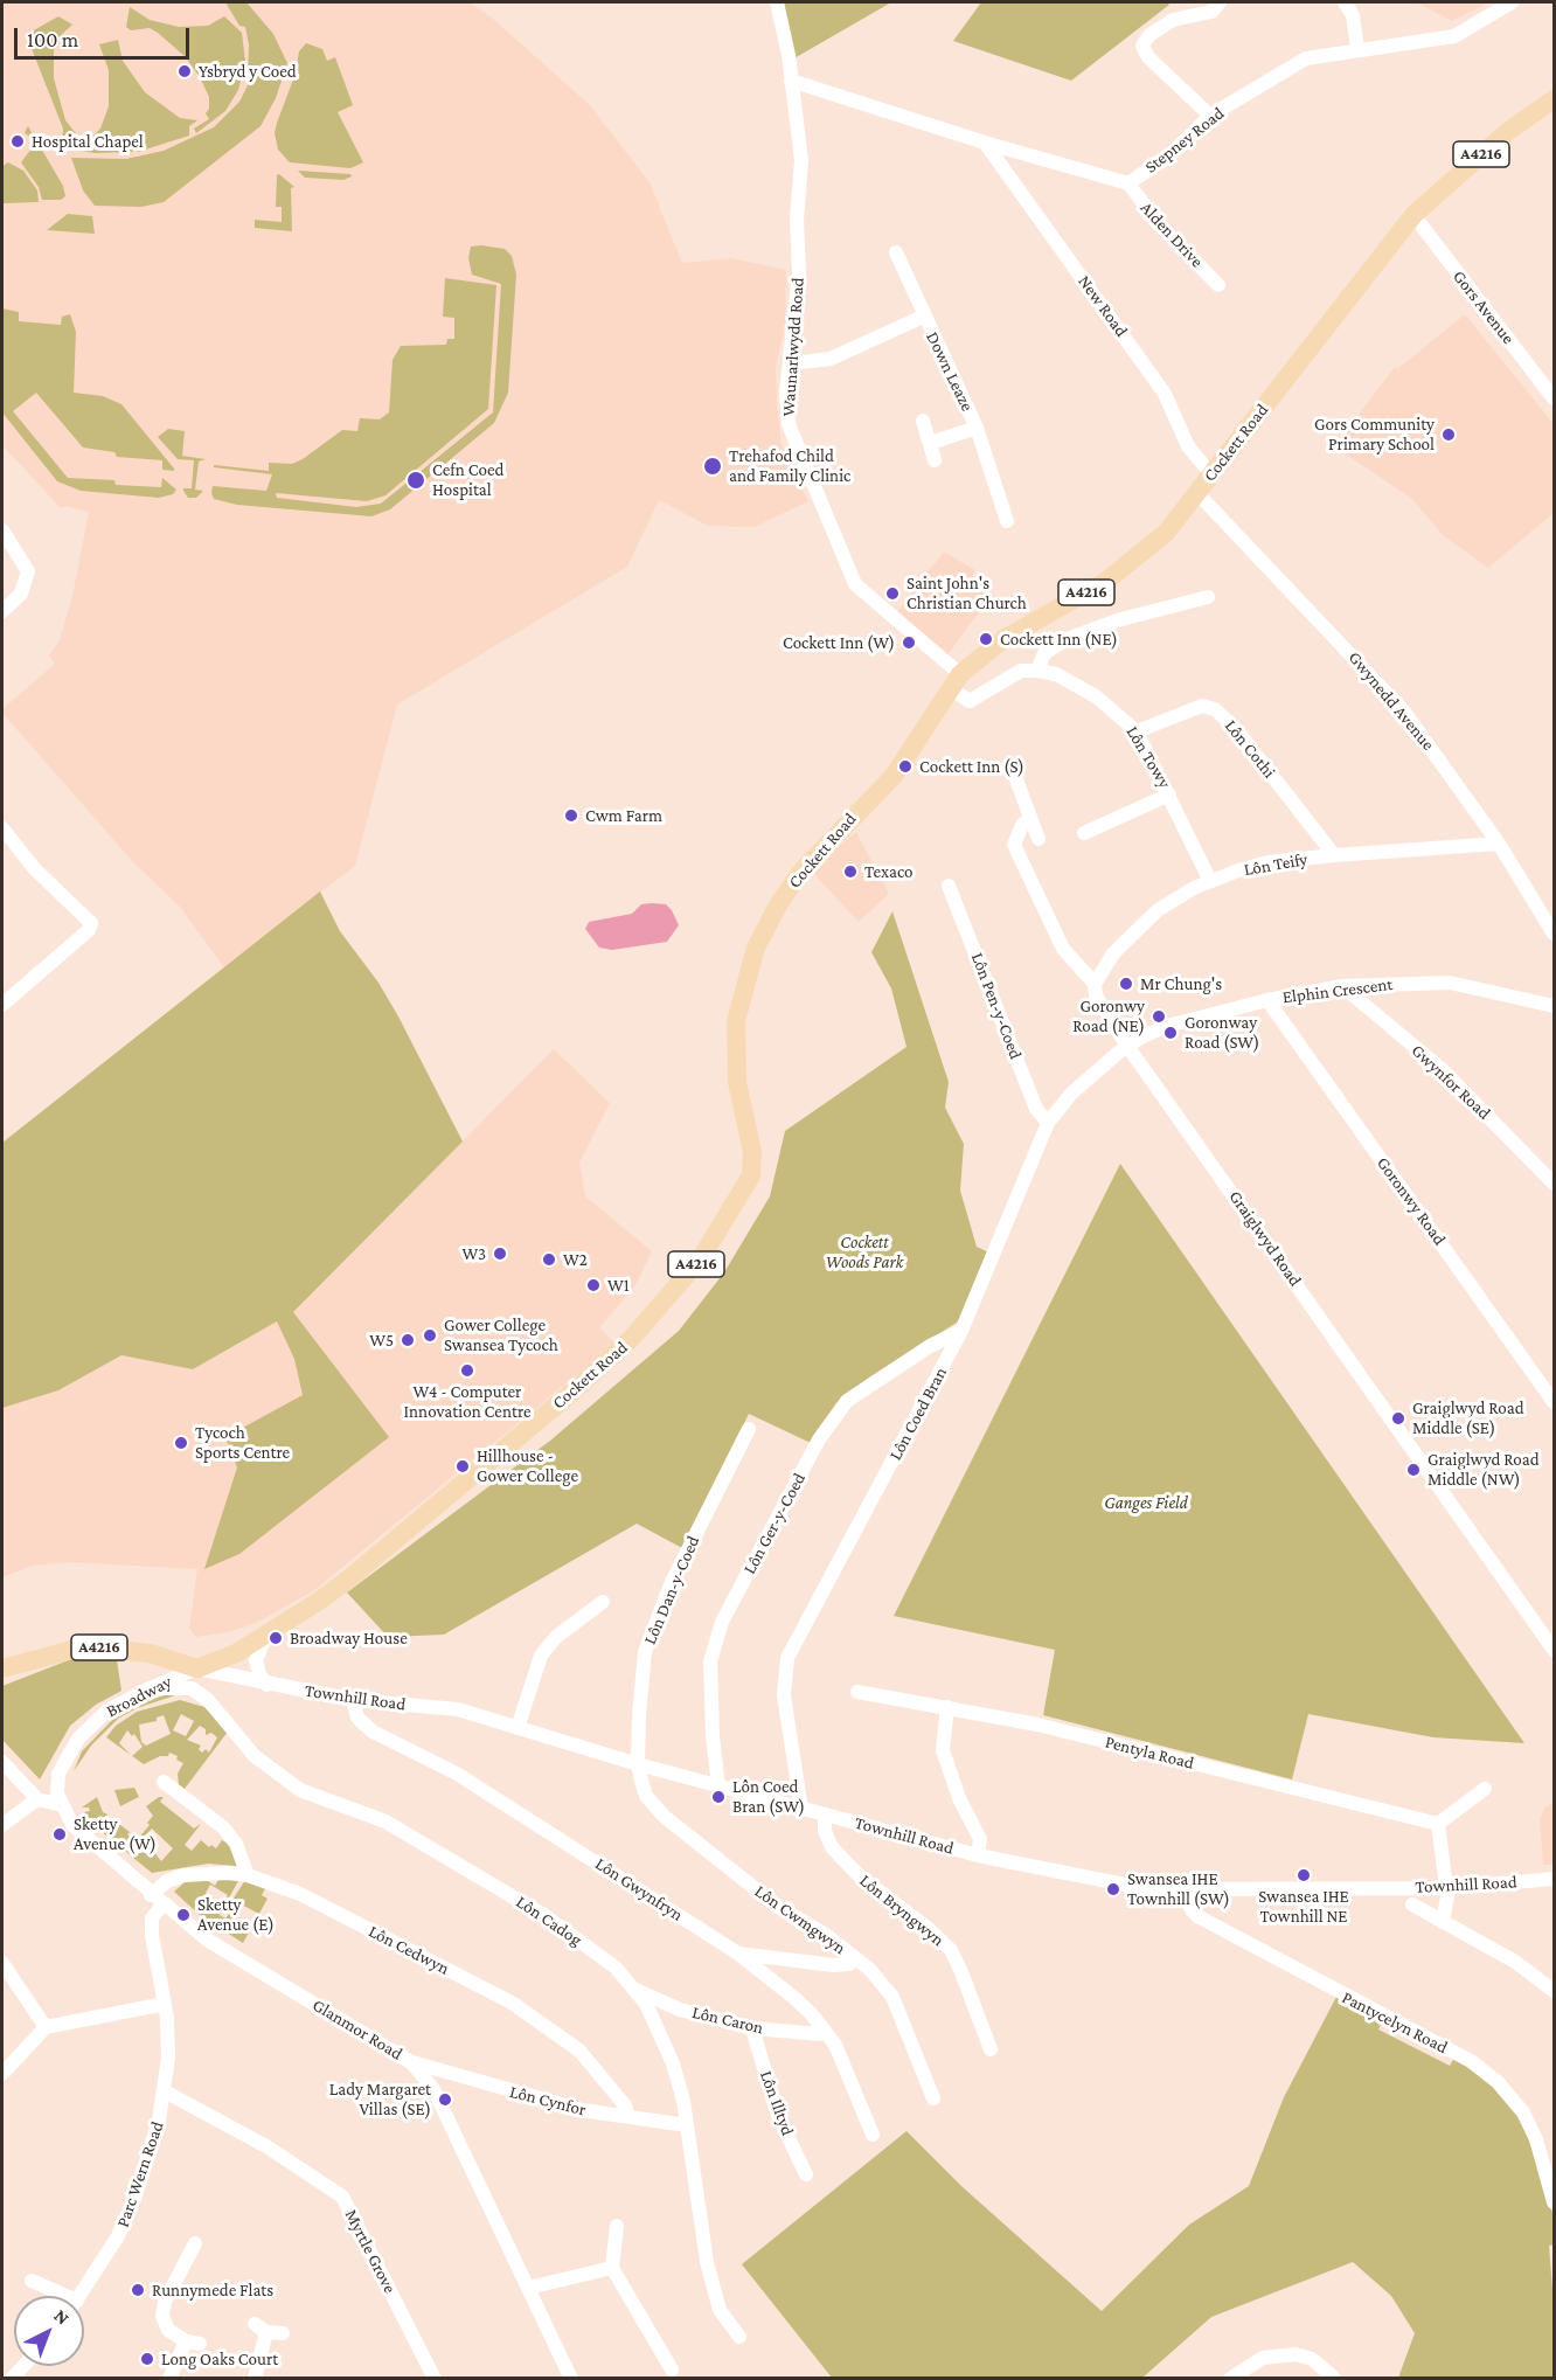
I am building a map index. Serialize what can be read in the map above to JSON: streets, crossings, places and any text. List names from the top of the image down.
{
  "streets": {
    "main road": ["A4216", "Cockett Road"],
    "street": [
      "Stepney Road",
      "Alden Drive",
      "New Road",
      "Gors Avenue",
      "Waunarlwydd Road",
      "Down Leaze",
      "Gwynedd Avenue",
      "Lôn Cothi",
      "Lôn Towy",
      "Lôn Teify",
      "Elphin Crescent",
      "Lôn Pen-y-Coed",
      "Gwynfor Road",
      "Goronwy Road",
      "Graiglwyd Road",
      "Lôn Coed Bran",
      "Lôn Ger-y-Coed",
      "Lôn Dan-y-Coed",
      "Broadway",
      "Townhill Road",
      "Pentyla Road",
      "Lôn Gwynfryn",
      "Lôn Bryngwyn",
      "Lôn Cwmgwyn",
      "Lôn Cadog",
      "Lôn Cedwyn",
      "Lôn Caron",
      "Pantycelyn Road",
      "Glanmor Road",
      "Lôn Cynfor",
      "Lôn Illtyd",
      "Parc Wern Road",
      "Myrtle Grove"
    ]
  },
  "crossings": [
    ["Stepney Road", "Alden Drive"],
    ["Stepney Road", "New Road"],
    ["Stepney Road", "Waunarlwydd Road"],
    ["A4216", "Cockett Road"],
    ["A4216", "Broadway"],
    ["A4216", "Townhill Road"],
    ["New Road", "Cockett Road"],
    ["Gors Avenue", "Cockett Road"],
    ["Waunarlwydd Road", "Cockett Road"],
    ["Waunarlwydd Road", "Lôn Towy"],
    ["Cockett Road", "Gwynedd Avenue"],
    ["Cockett Road", "Broadway"],
    ["Cockett Road", "Townhill Road"],
    ["Gwynedd Avenue", "Lôn Teify"],
    ["Lôn Cothi", "Lôn Towy"],
    ["Lôn Cothi", "Lôn Teify"],
    ["Lôn Towy", "Lôn Teify"],
    ["Lôn Teify", "Graiglwyd Road"],
    ["Elphin Crescent", "Gwynfor Road"],
    ["Elphin Crescent", "Goronwy Road"],
    ["Elphin Crescent", "Graiglwyd Road"],
    ["Elphin Crescent", "Lôn Coed Bran"],
    ["Lôn Pen-y-Coed", "Lôn Coed Bran"],
    ["Graiglwyd Road", "Lôn Coed Bran"],
    ["Lôn Coed Bran", "Lôn Ger-y-Coed"],
    ["Lôn Coed Bran", "Townhill Road"],
    ["Lôn Ger-y-Coed", "Townhill Road"],
    ["Lôn Dan-y-Coed", "Townhill Road"],
    ["Lôn Dan-y-Coed", "Lôn Cwmgwyn"],
    ["Broadway", "Townhill Road"],
    ["Broadway", "Lôn Cadog"],
    ["Broadway", "Glanmor Road"],
    ["Townhill Road", "Lôn Gwynfryn"],
    ["Townhill Road", "Lôn Bryngwyn"],
    ["Townhill Road", "Lôn Cwmgwyn"],
    ["Townhill Road", "Pantycelyn Road"],
    ["Lôn Gwynfryn", "Lôn Caron"],
    ["Lôn Cadog", "Lôn Caron"],
    ["Lôn Cadog", "Lôn Cynfor"],
    ["Lôn Cedwyn", "Glanmor Road"],
    ["Lôn Cedwyn", "Lôn Cynfor"],
    ["Lôn Cedwyn", "Parc Wern Road"],
    ["Lôn Caron", "Lôn Illtyd"],
    ["Glanmor Road", "Lôn Cynfor"],
    ["Glanmor Road", "Parc Wern Road"],
    ["Parc Wern Road", "Myrtle Grove"]
  ],
  "parks": ["Cockett Woods Park", "Ganges Field"],
  "places": [
    "Ysbryd y Coed",
    "Hospital Chapel",
    "Gors Community Primary School",
    "Trehafod Child and Family Clinic",
    "Cefn Coed Hospital",
    "Saint John's Christian Church",
    "Cockett Inn (NE)",
    "Cockett Inn (W)",
    "Cockett Inn (S)",
    "Cwm Farm",
    "Texaco",
    "Mr Chung's",
    "Goronwy Road (NE)",
    "Goronway Road (SW)",
    "W3",
    "W2",
    "W1",
    "Gower College Swansea Tycoch",
    "W5",
    "W4 - Computer Innovation Centre",
    "Graiglwyd Road Middle (SE)",
    "Tycoch Sports Centre",
    "Hillhouse - Gower College",
    "Graiglwyd Road Middle (NW)",
    "Broadway House",
    "Lôn Coed Bran (SW)",
    "Sketty Avenue (W)",
    "Swansea IHE Townhill NE",
    "Swansea IHE Townhill (SW)",
    "Sketty Avenue (E)",
    "Lady Margaret Villas (SE)",
    "Runnymede Flats",
    "Long Oaks Court"
  ],
  "scale_bar": "100 m",
  "north": "top right"
}
